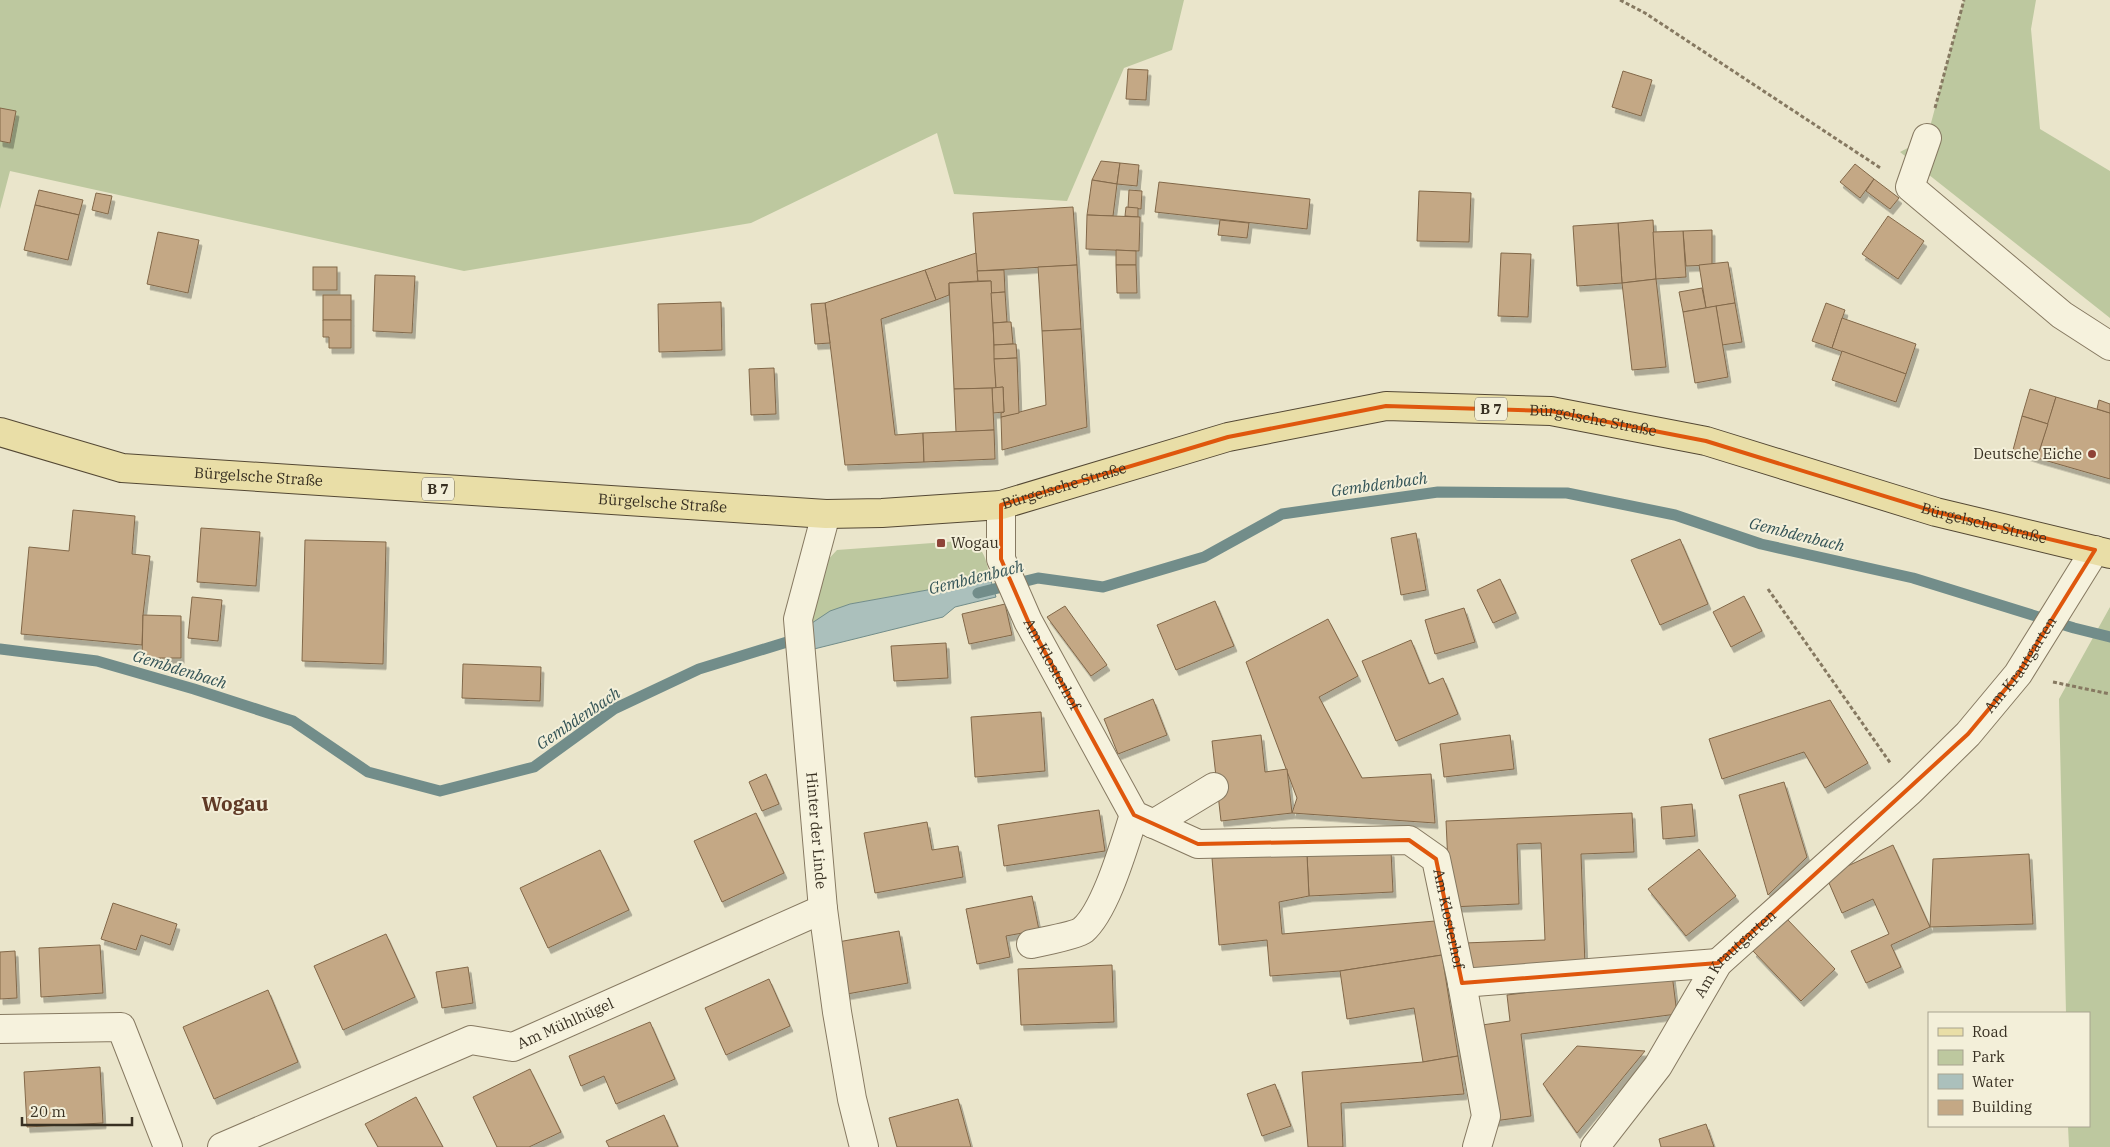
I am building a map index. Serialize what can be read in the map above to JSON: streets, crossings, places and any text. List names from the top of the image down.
{
  "streets": {
    "main road": ["B 7", "Bürgelsche Straße"],
    "street": [
      "Am Klosterhof",
      "Am Krautgarten",
      "Hinter der Linde",
      "Am Mühlhügel"
    ]
  },
  "crossings": [
    ["Bürgelsche Straße", "Am Klosterhof"],
    ["Bürgelsche Straße", "Am Krautgarten"],
    ["Bürgelsche Straße", "Hinter der Linde"],
    ["Hinter der Linde", "Am Mühlhügel"]
  ],
  "districts": ["Wogau"],
  "water": ["Gembdenbach"],
  "places": {
    "other": ["Deutsche Eiche"],
    "transit": ["Wogau"]
  },
  "legend": [
    "Road",
    "Park",
    "Water",
    "Building"
  ],
  "scale_bar": "20 m"
}
